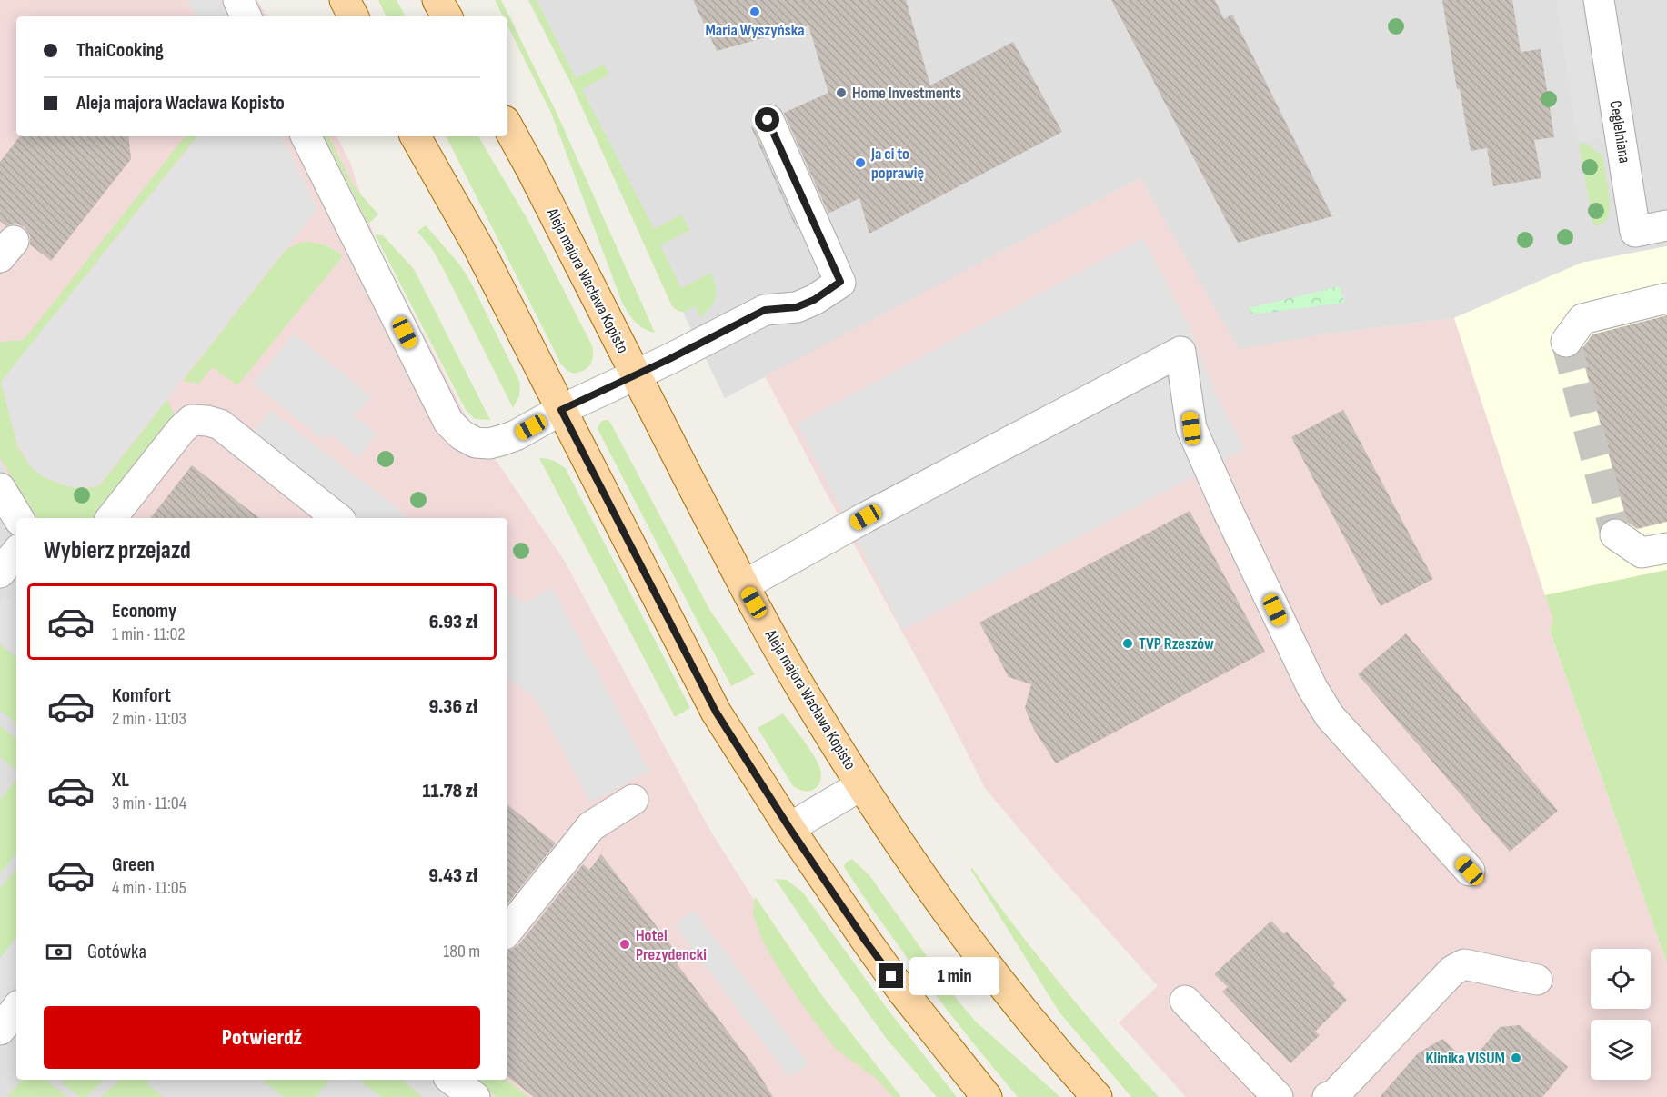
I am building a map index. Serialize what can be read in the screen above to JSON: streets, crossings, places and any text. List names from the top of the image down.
{
  "streets": {
    "main road": ["Aleja majora Wacława Kopisto"],
    "street": ["Cegielniana"]
  },
  "places": [
    "Maria Wyszyńska",
    "Home Investments",
    "Ja ci to poprawię",
    "TVP Rzeszów",
    "Hotel Prezydencki",
    "Klinika VISUM"
  ],
  "page": {
    "banner": ["ThaiCooking", "Aleja majora Wacława Kopisto"],
    "heading": "Wybierz przejazd",
    "list": [
      {
        "name": "Economy",
        "note": "1 min · 11:02",
        "value": "6.93 zł"
      },
      {
        "name": "Komfort",
        "note": "2 min · 11:03",
        "value": "9.36 zł"
      },
      {
        "name": "XL",
        "note": "3 min · 11:04",
        "value": "11.78 zł"
      },
      {
        "name": "Green",
        "note": "4 min · 11:05",
        "value": "9.43 zł"
      }
    ],
    "pay": ["Gotówka", "180 m"],
    "bubble": "1 min",
    "buttons": "Potwierdź"
  }
}
